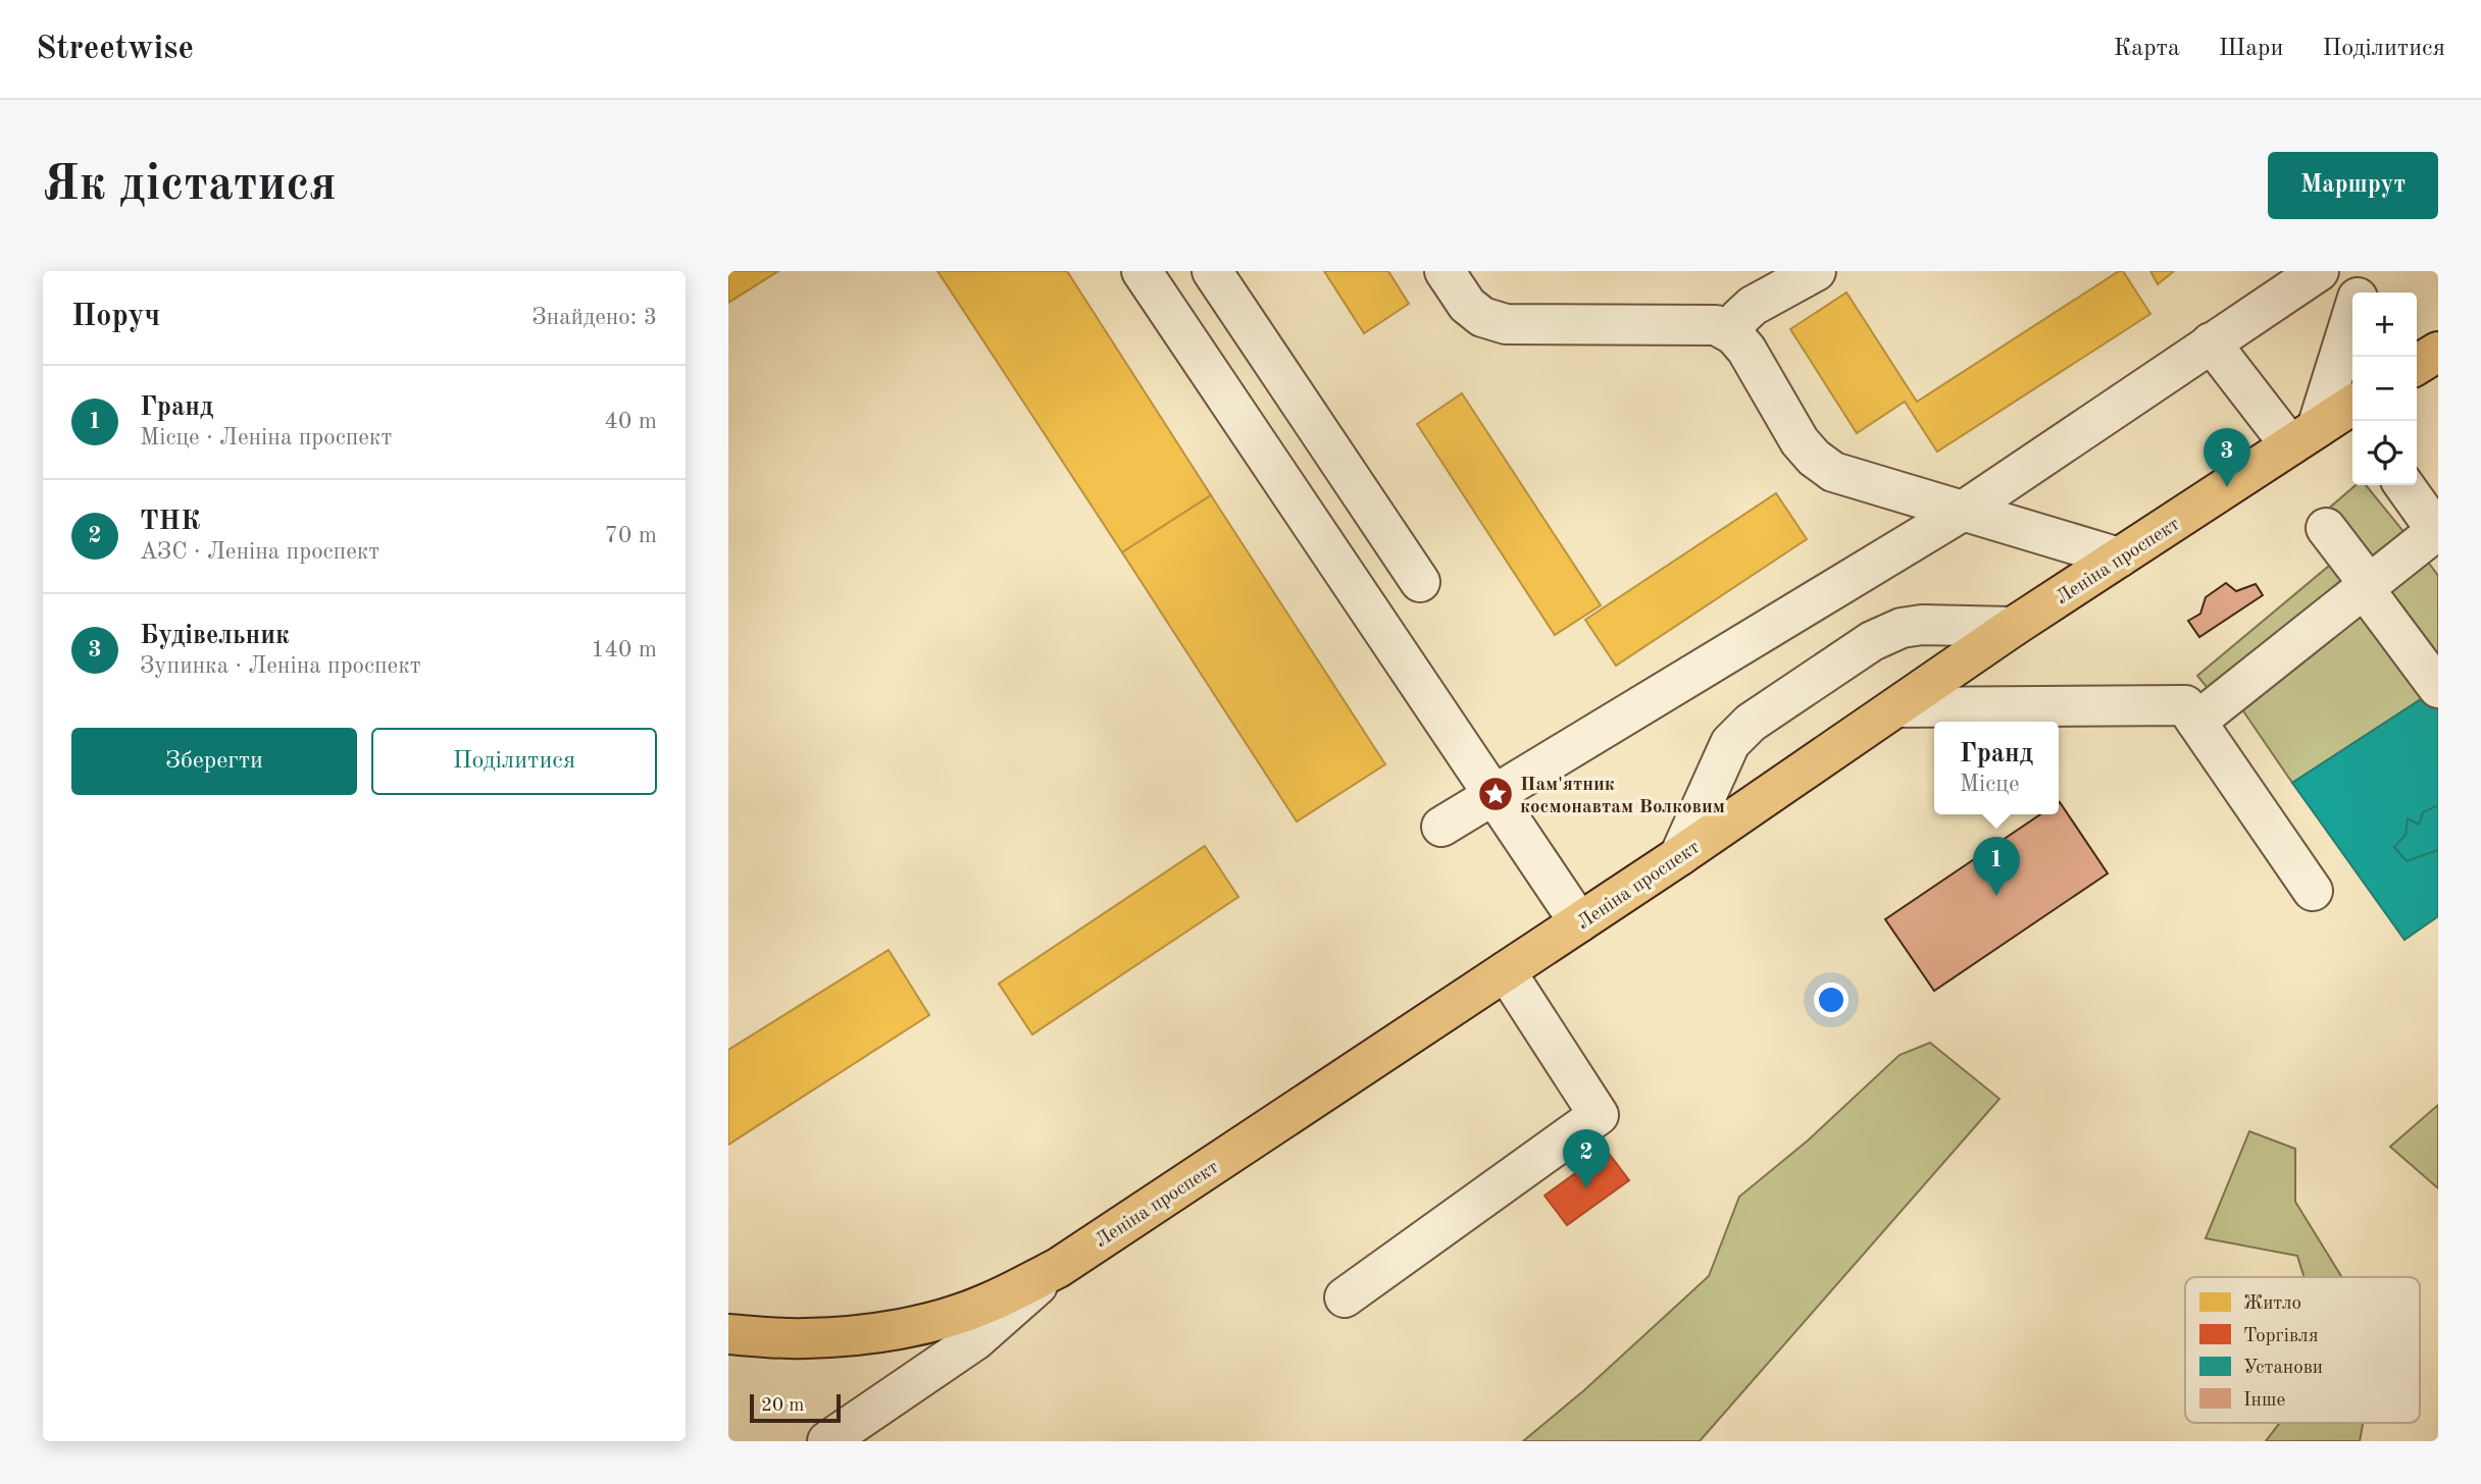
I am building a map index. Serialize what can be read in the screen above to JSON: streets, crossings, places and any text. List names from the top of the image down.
{
  "streets": {
    "main road": ["Леніна проспект"]
  },
  "places": {
    "place": ["Пам'ятник космонавтам Волковим"]
  },
  "legend": [
    "Житло",
    "Торгівля",
    "Установи",
    "Інше"
  ],
  "scale_bar": "20 m",
  "page": {
    "header": "Streetwise",
    "nav": ["Карта", "Шари", "Поділитися"],
    "buttons": [
      "Маршрут",
      ["Зберегти", "Поділитися"]
    ],
    "title": "Як дістатися",
    "heading": ["Поруч", "Знайдено: 3"],
    "map_buttons": ["+", "−"],
    "list": [
      {
        "mark": "1",
        "name": "Гранд",
        "note": "Місце · Леніна проспект",
        "value": "40 m"
      },
      {
        "mark": "2",
        "name": "ТНК",
        "note": "АЗС · Леніна проспект",
        "value": "70 m"
      },
      {
        "mark": "3",
        "name": "Будівельник",
        "note": "Зупинка · Леніна проспект",
        "value": "140 m"
      }
    ],
    "pins": ["3", "1", "2"],
    "popup": ["Гранд", "Місце"],
    "scale": "20 m"
  }
}
